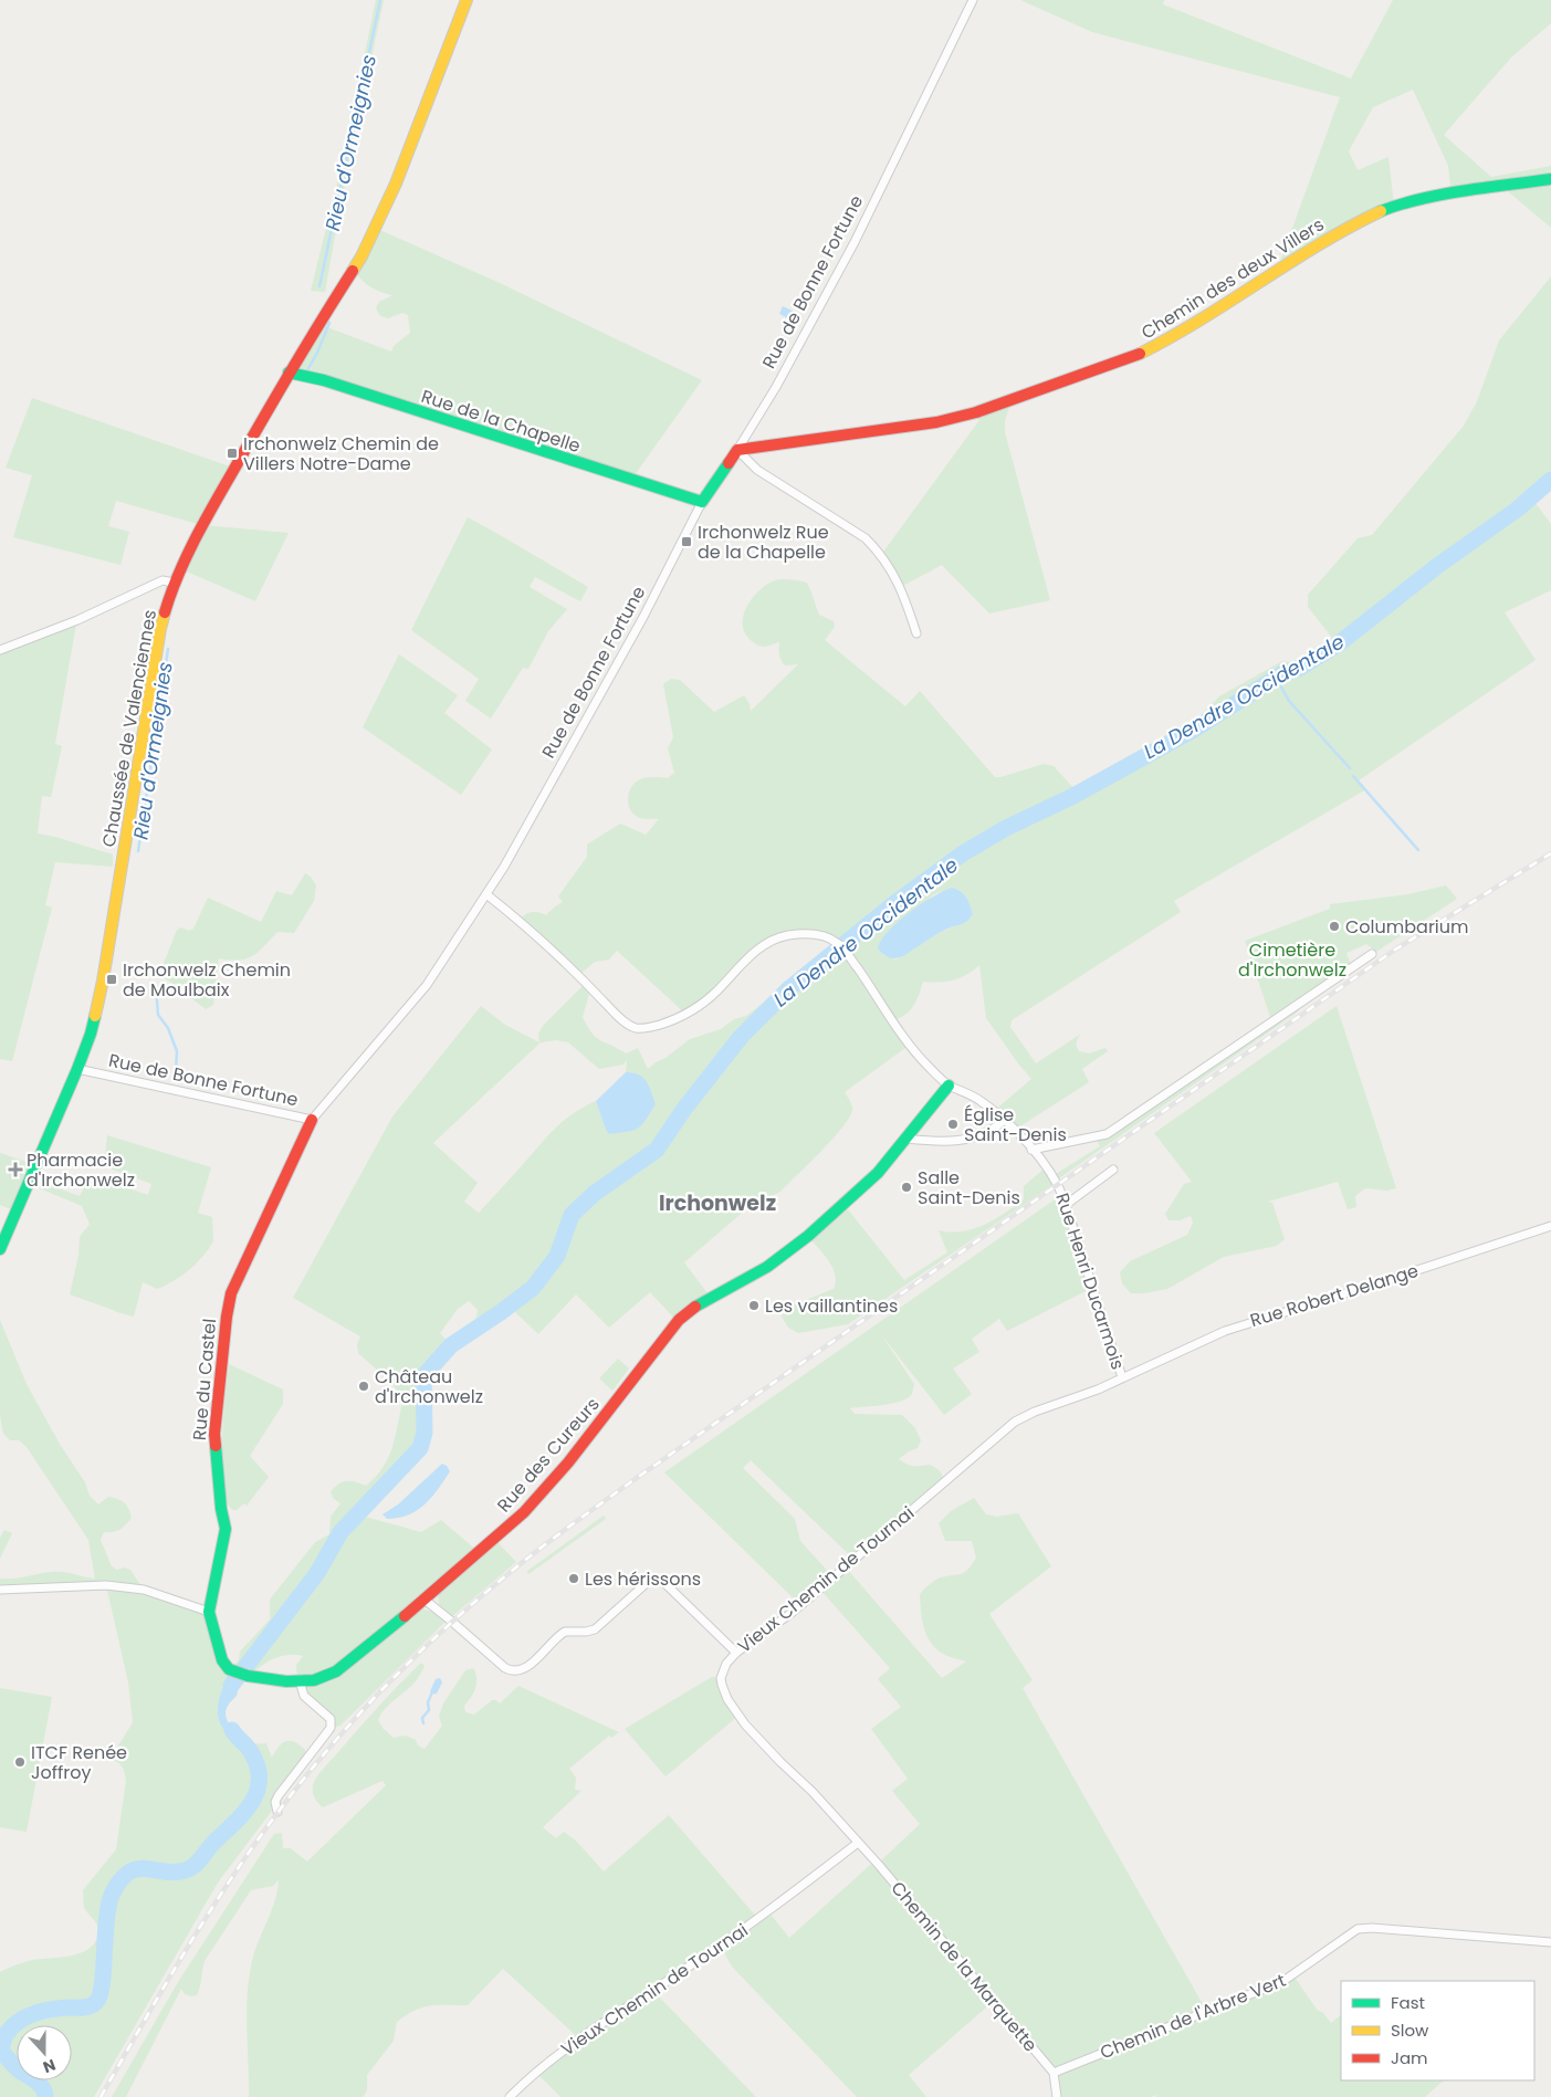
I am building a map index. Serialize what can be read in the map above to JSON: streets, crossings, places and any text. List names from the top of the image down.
{
  "streets": {
    "street": [
      "Chemin des deux Villers",
      "Rue de Bonne Fortune",
      "Rue de la Chapelle",
      "Chaussée de Valenciennes",
      "Rue Henri Ducarmois",
      "Rue Robert Delange",
      "Rue du Castel",
      "Rue des Cureurs",
      "Vieux Chemin de Tournai",
      "Chemin de la Marquette",
      "Chemin de l'Arbre Vert"
    ]
  },
  "crossings": [
    ["Chemin des deux Villers", "Rue de Bonne Fortune"],
    ["Rue de Bonne Fortune", "Rue de la Chapelle"],
    ["Rue de Bonne Fortune", "Chaussée de Valenciennes"],
    ["Rue de Bonne Fortune", "Rue Henri Ducarmois"],
    ["Rue de Bonne Fortune", "Rue du Castel"],
    ["Rue de la Chapelle", "Chaussée de Valenciennes"],
    ["Rue Henri Ducarmois", "Rue Robert Delange"],
    ["Rue Henri Ducarmois", "Rue des Cureurs"],
    ["Rue Henri Ducarmois", "Vieux Chemin de Tournai"],
    ["Rue Robert Delange", "Vieux Chemin de Tournai"],
    ["Rue du Castel", "Rue des Cureurs"],
    ["Vieux Chemin de Tournai", "Chemin de la Marquette"],
    ["Chemin de la Marquette", "Chemin de l'Arbre Vert"]
  ],
  "districts": ["Irchonwelz"],
  "water": ["Rieu d'Ormeignies", "La Dendre Occidentale"],
  "parks": ["Cimetière d'Irchonwelz"],
  "places": {
    "transit": ["Irchonwelz Chemin de Villers Notre-Dame", "Irchonwelz Rue de la Chapelle", "Irchonwelz Chemin de Moulbaix"],
    "other": [
      "Columbarium",
      "Église Saint-Denis",
      "Salle Saint-Denis",
      "Les vaillantines",
      "Château d'Irchonwelz",
      "Les hérissons",
      "ITCF Renée Joffroy"
    ],
    "health": ["Pharmacie d'Irchonwelz"]
  },
  "legend": ["Fast", "Slow", "Jam"],
  "north": "bottom"
}
